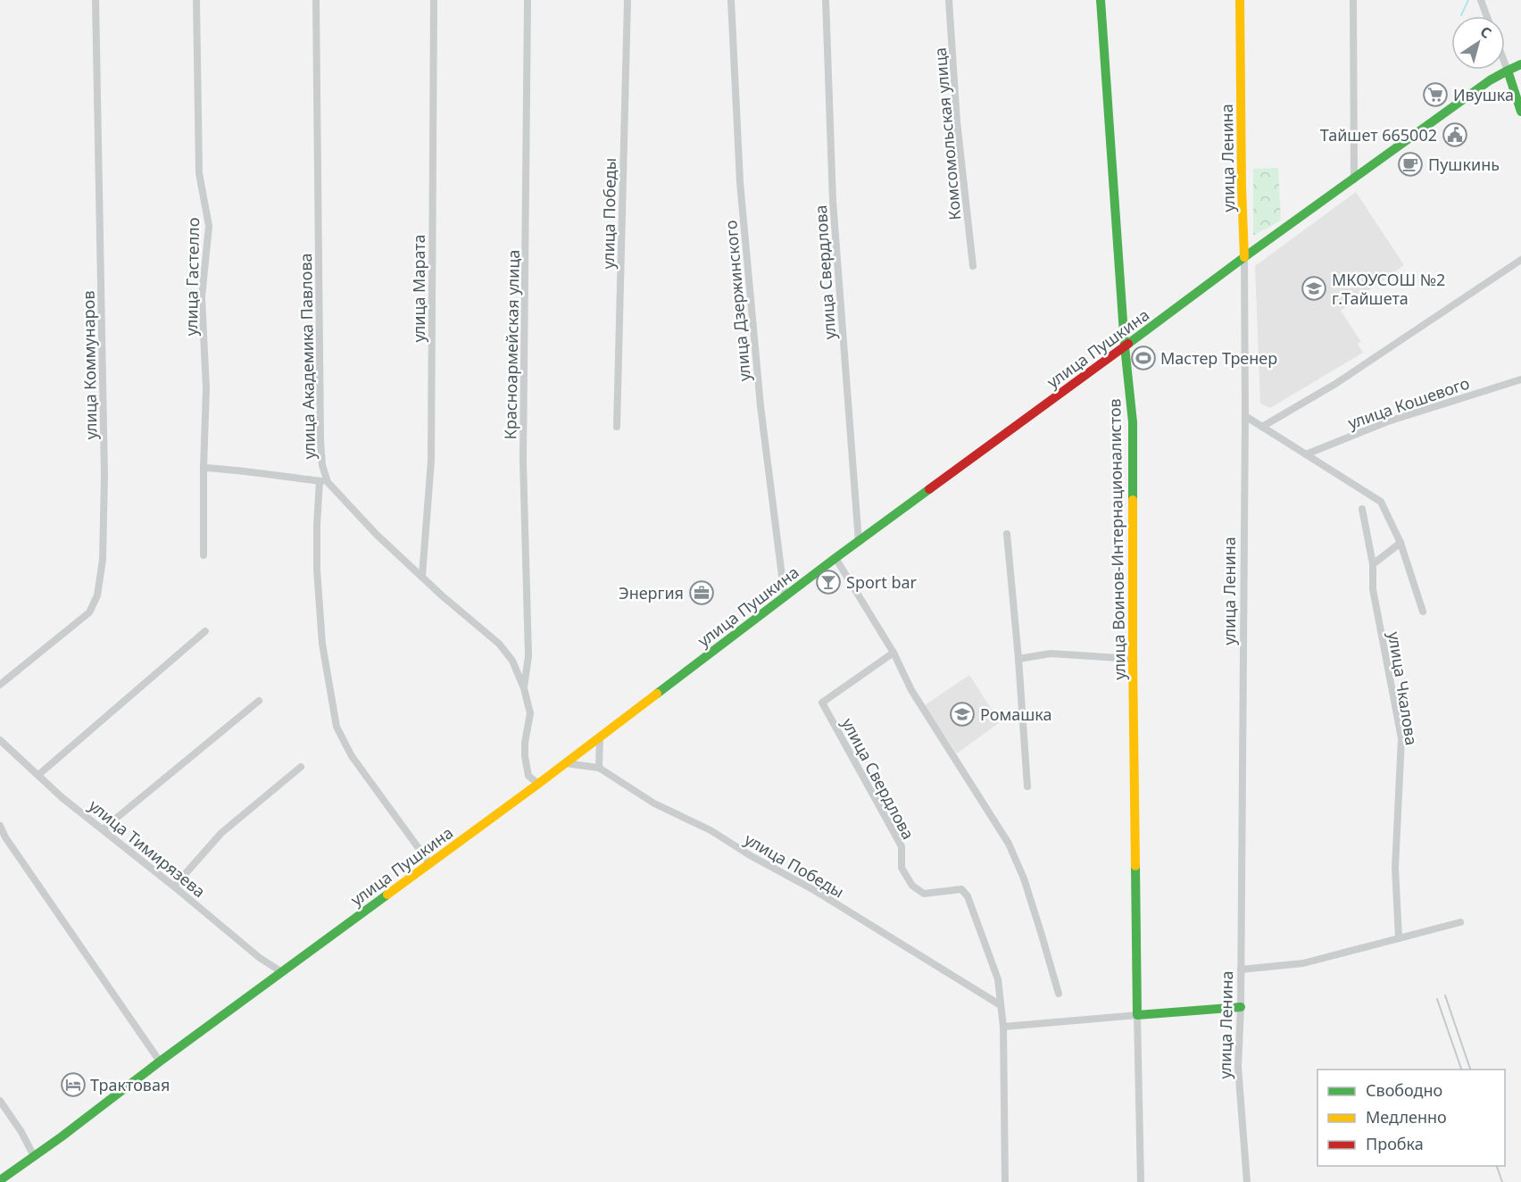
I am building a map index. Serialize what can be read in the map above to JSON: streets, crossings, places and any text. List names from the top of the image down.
{
  "streets": {
    "main road": ["улица Ленина", "улица Пушкина", "улица Воинов-Интернационалистов"],
    "street": [
      "Комсомольская улица",
      "улица Победы",
      "улица Свердлова",
      "улица Гастелло",
      "улица Марата",
      "улица Дзержинского",
      "Красноармейская улица",
      "улица Академика Павлова",
      "улица Коммунаров",
      "улица Кошевого",
      "улица Чкалова",
      "улица Тимирязева"
    ]
  },
  "crossings": [
    ["улица Ленина", "улица Пушкина"],
    ["улица Победы", "улица Свердлова"],
    ["улица Свердлова", "улица Пушкина"],
    ["улица Дзержинского", "улица Пушкина"],
    ["улица Пушкина", "улица Воинов-Интернационалистов"],
    ["улица Пушкина", "улица Тимирязева"]
  ],
  "places": {
    "supermarket": ["Ивушка"],
    "public building": ["Тайшет 665002"],
    "cafe": ["Пушкинь"],
    "school or university": ["МКОУСОШ №2 г.Тайшета", "Ромашка"],
    "sports": ["Мастер Тренер"],
    "bar": ["Sport bar"],
    "office": ["Энергия"],
    "hotel": ["Трактовая"]
  },
  "legend": ["Свободно", "Медленно", "Пробка"],
  "north": "top right"
}
